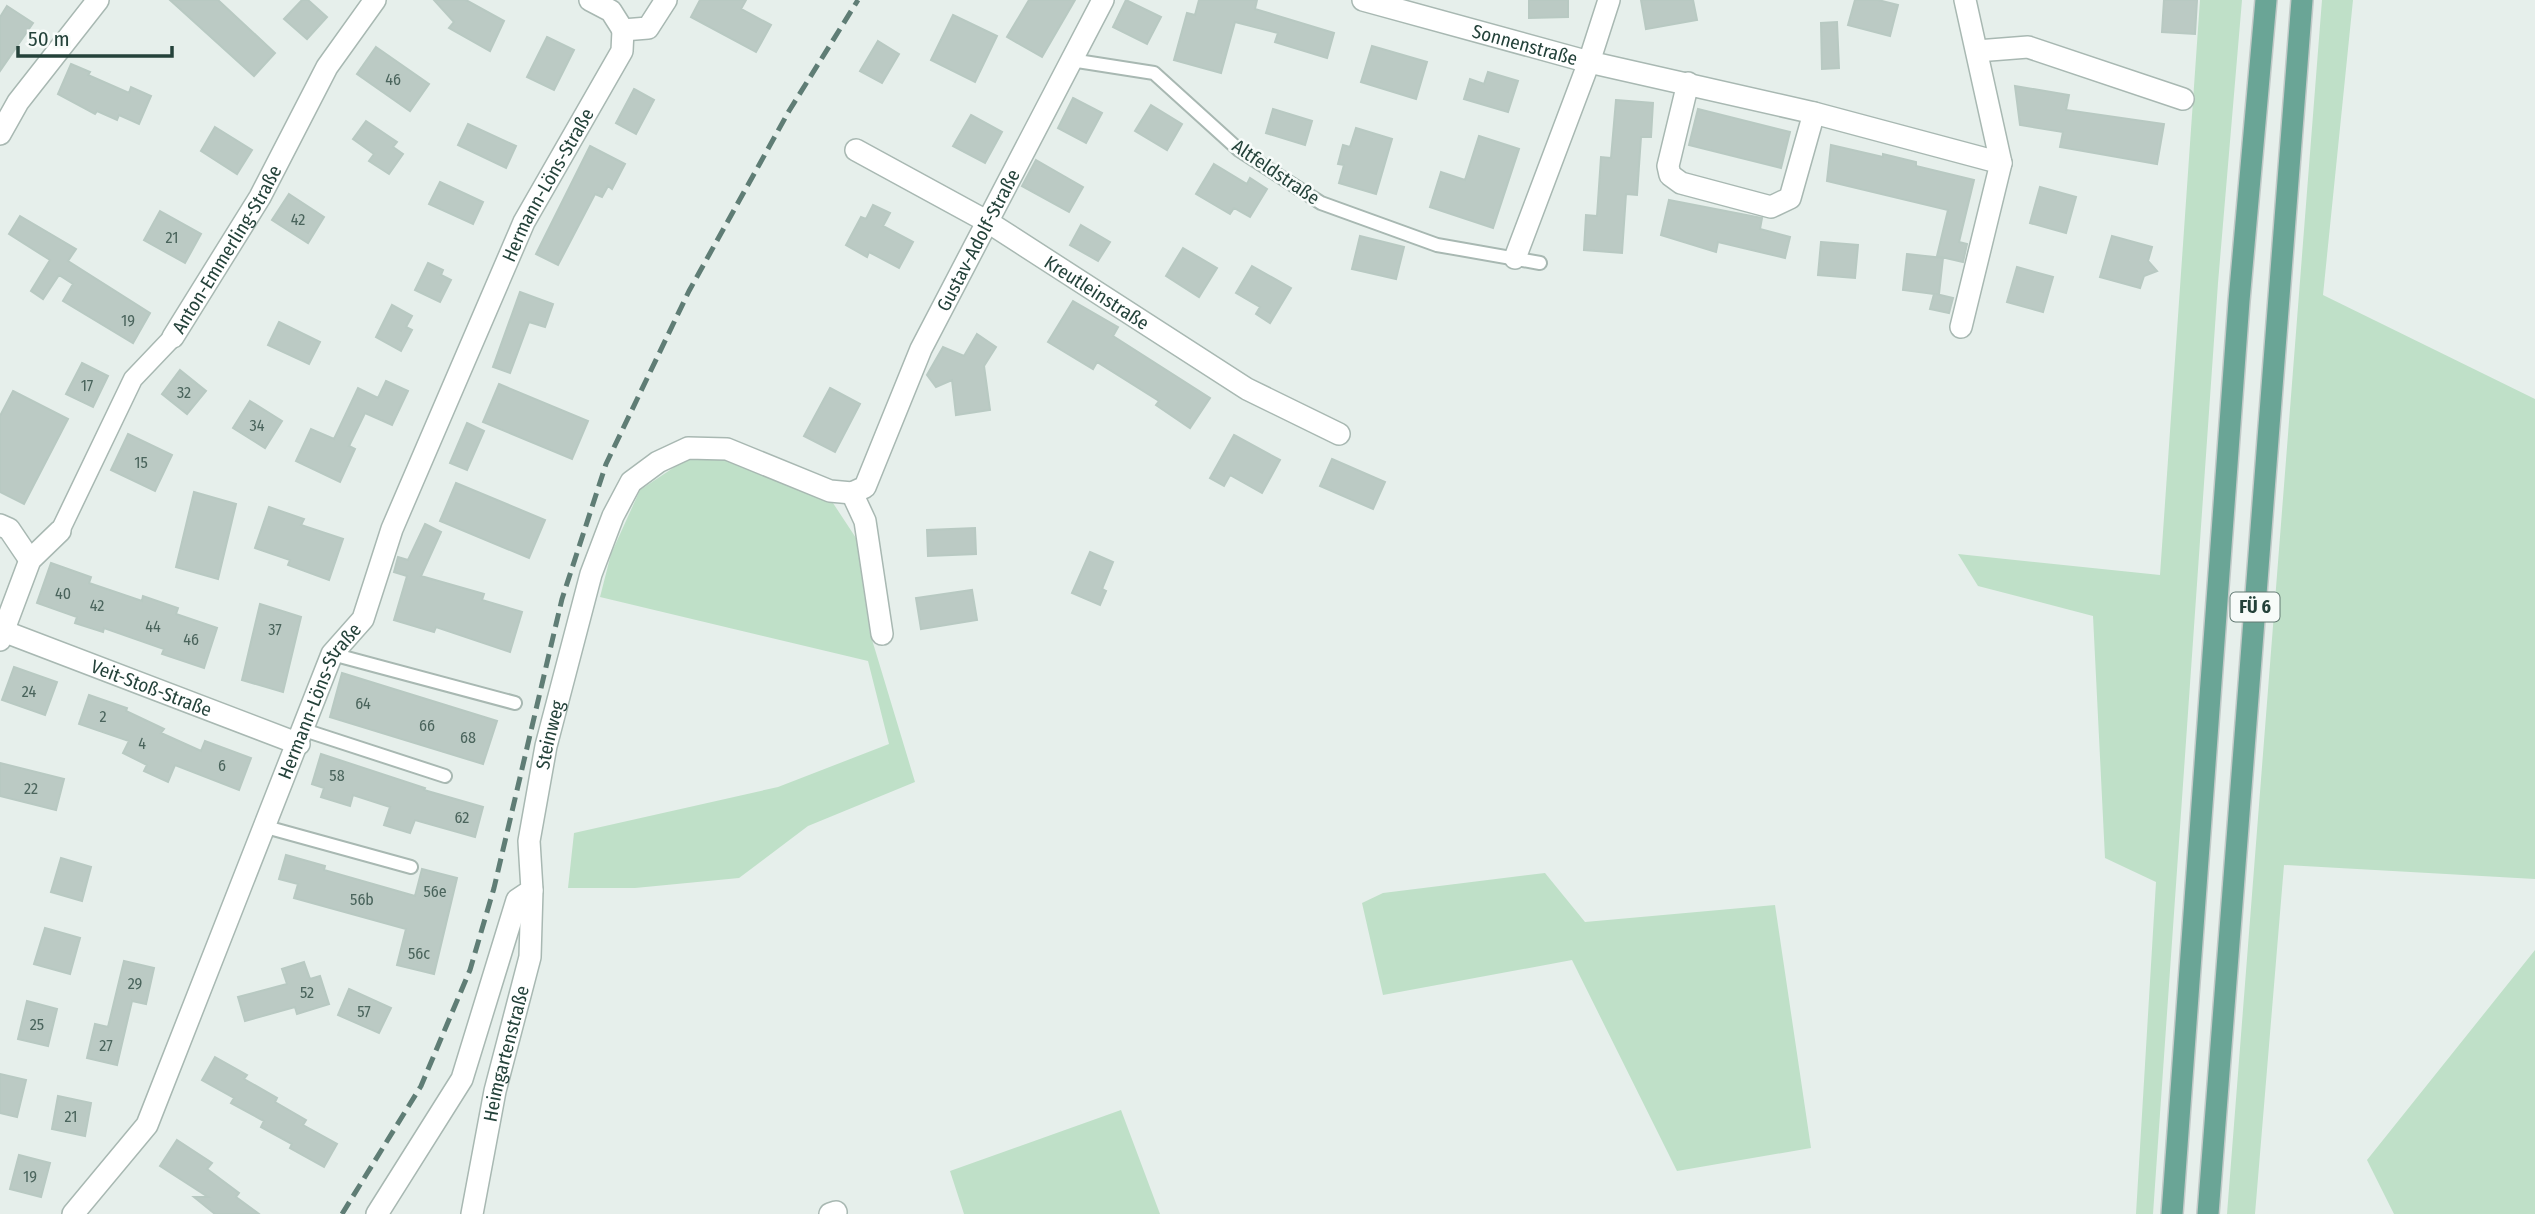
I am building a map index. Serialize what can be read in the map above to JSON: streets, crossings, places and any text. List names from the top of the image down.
{
  "streets": {
    "main road": ["FÜ 6"],
    "street": [
      "Sonnenstraße",
      "Hermann-Löns-Straße",
      "Gustav-Adolf-Straße",
      "Anton-Emmerling-Straße",
      "Kreutleinstraße",
      "Veit-Stoß-Straße",
      "Steinweg",
      "Heimgartenstraße"
    ],
    "lane": ["Altfeldstraße"]
  },
  "crossings": [
    ["Altfeldstraße", "Gustav-Adolf-Straße"],
    ["Hermann-Löns-Straße", "Veit-Stoß-Straße"],
    ["Gustav-Adolf-Straße", "Kreutleinstraße"],
    ["Gustav-Adolf-Straße", "Steinweg"],
    ["Anton-Emmerling-Straße", "Veit-Stoß-Straße"],
    ["Steinweg", "Heimgartenstraße"]
  ],
  "house_numbers": [
    "46",
    "42",
    "21",
    "19",
    "17",
    "32",
    "34",
    "15",
    "40",
    "42",
    "44",
    "37",
    "46",
    "24",
    "64",
    "2",
    "66",
    "68",
    "4",
    "6",
    "58",
    "22",
    "62",
    "56e",
    "56b",
    "56c",
    "29",
    "52",
    "57",
    "25",
    "27",
    "21",
    "19"
  ],
  "scale_bar": "50 m"
}
